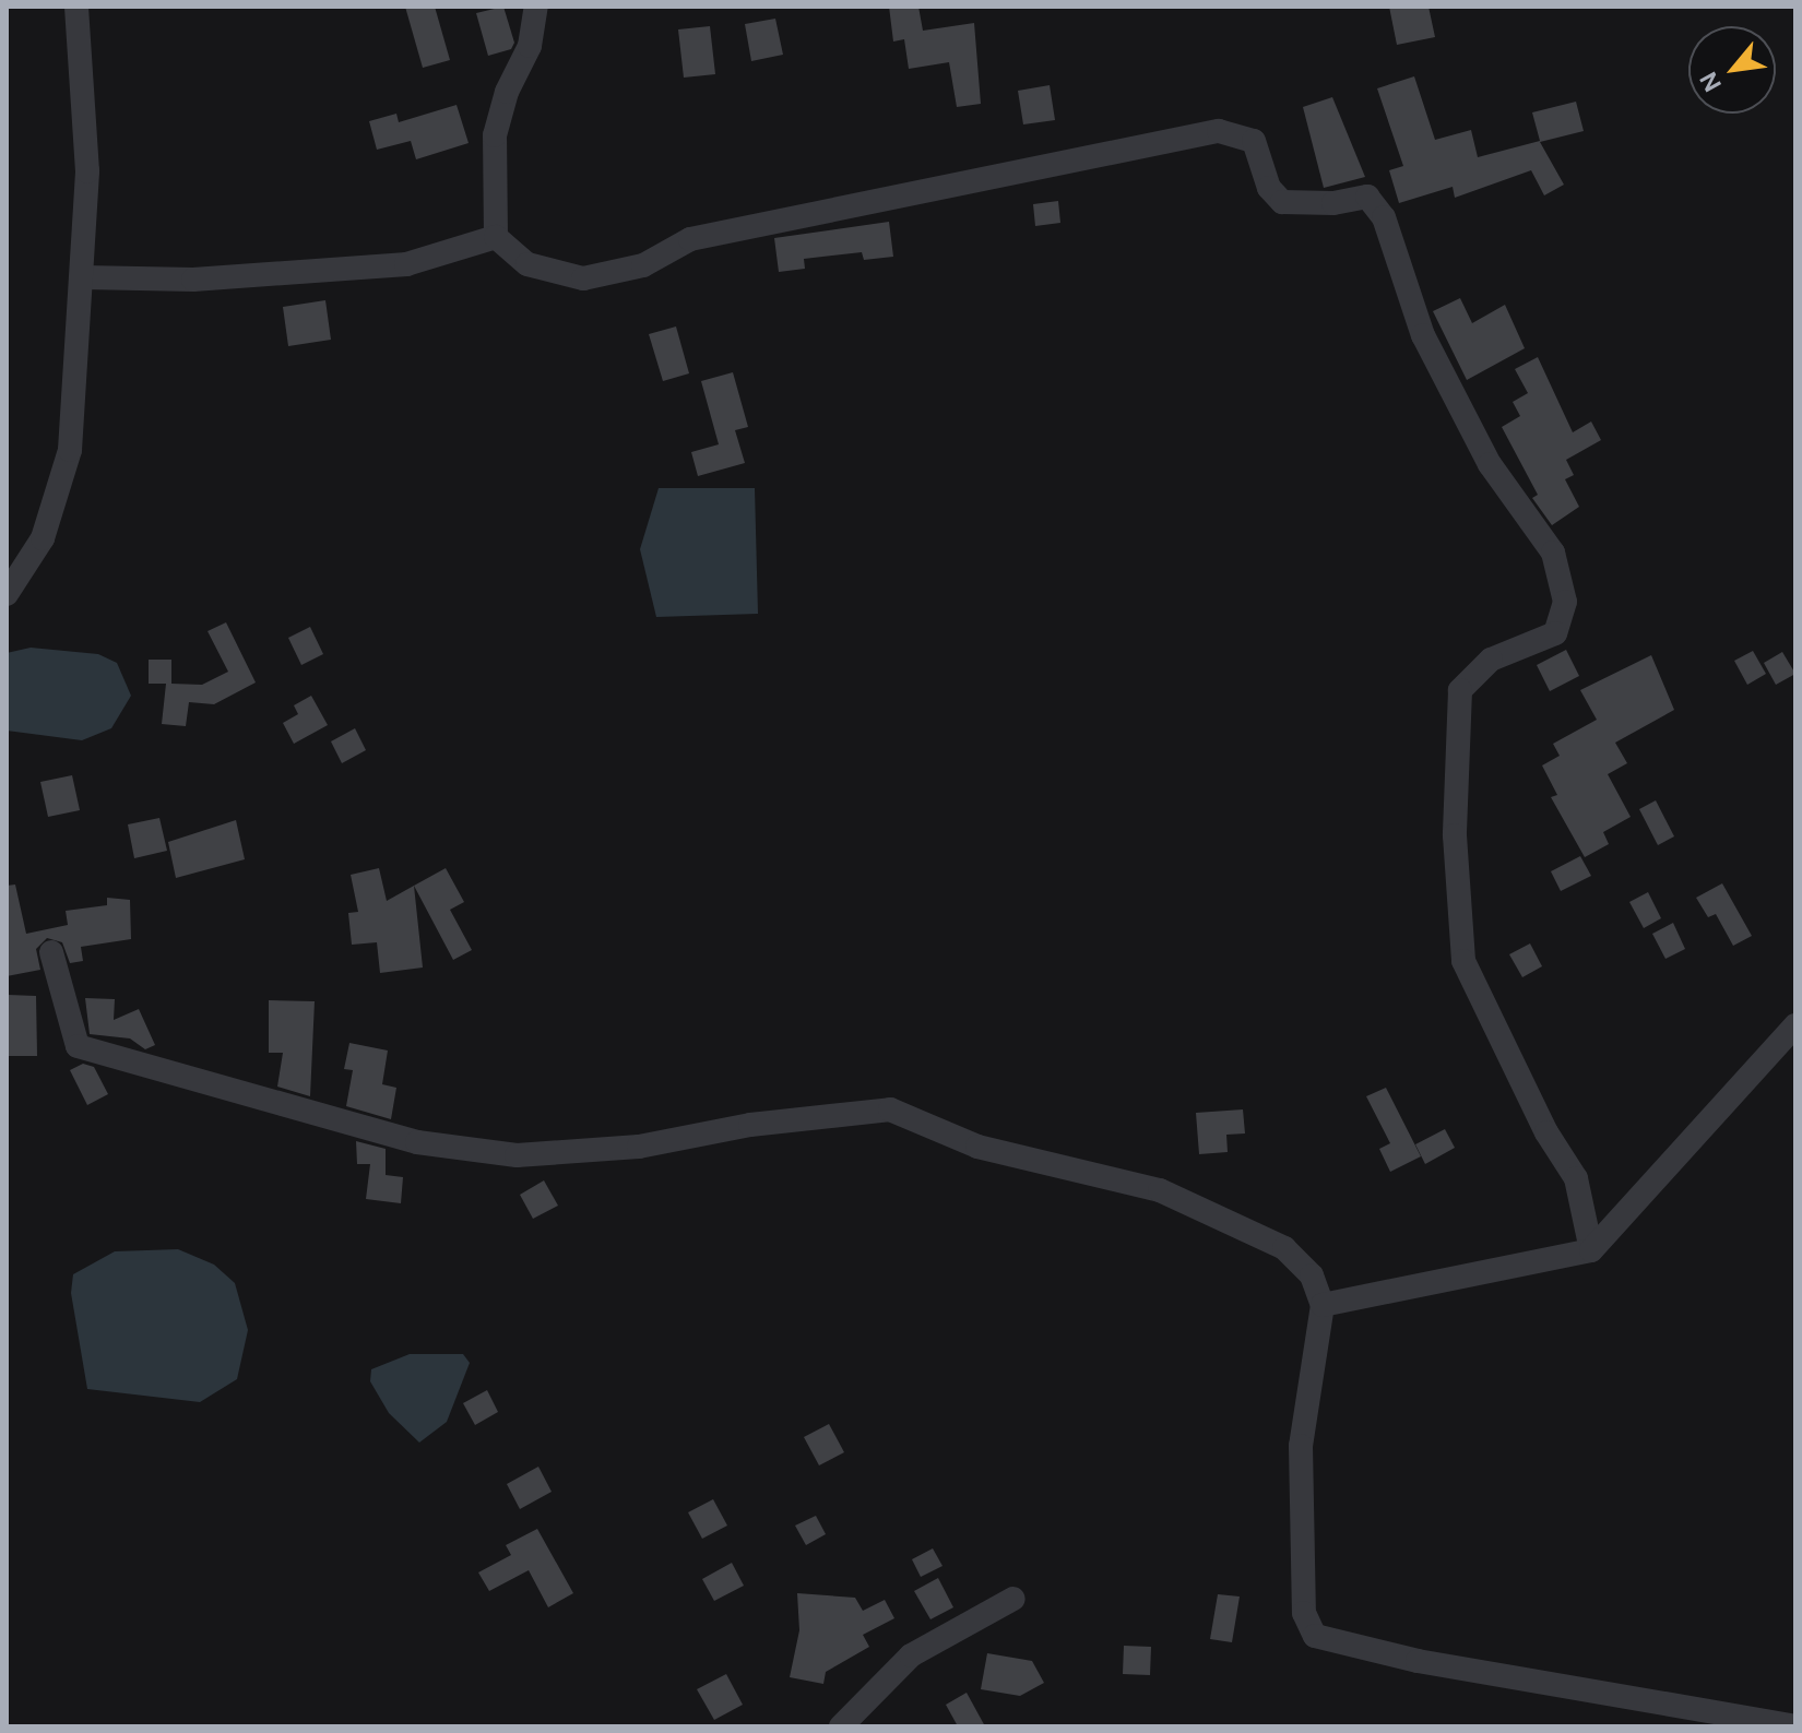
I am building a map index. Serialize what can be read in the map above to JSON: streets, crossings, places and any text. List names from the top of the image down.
{
  "north": "bottom left"
}
